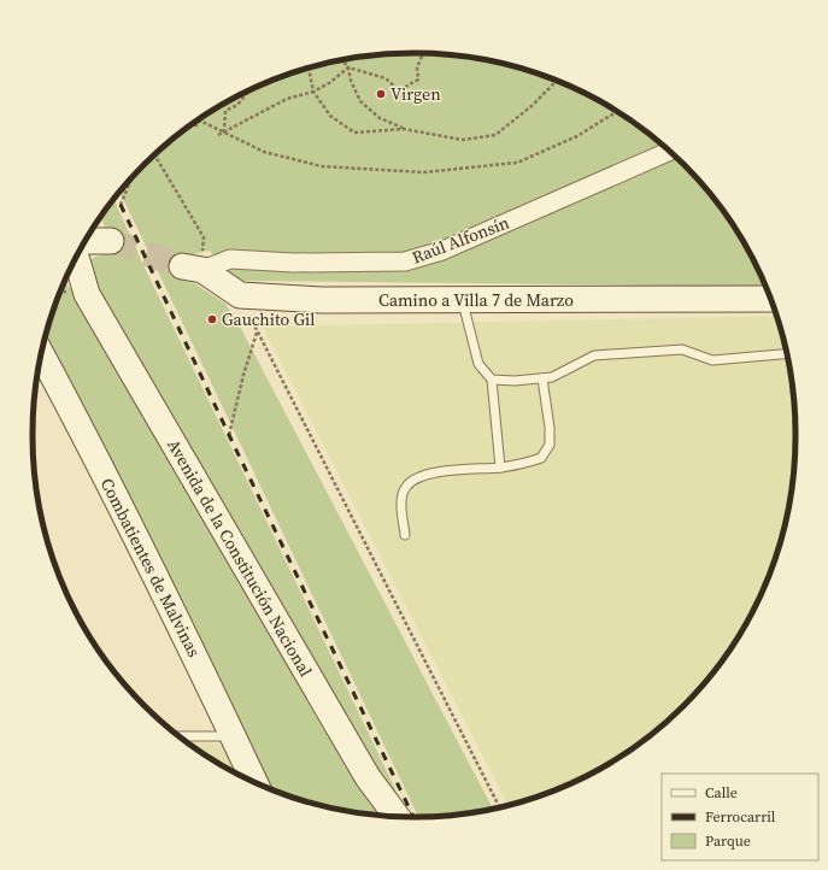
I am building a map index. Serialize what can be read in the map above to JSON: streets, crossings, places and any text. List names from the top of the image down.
{
  "streets": {
    "street": [
      "Raúl Alfonsín",
      "Camino a Villa 7 de Marzo",
      "Avenida de la Constitución Nacional",
      "Combatientes de Malvinas"
    ]
  },
  "places": ["Virgen", "Gauchito Gil"],
  "legend": ["Calle", "Ferrocarril", "Parque"]
}
